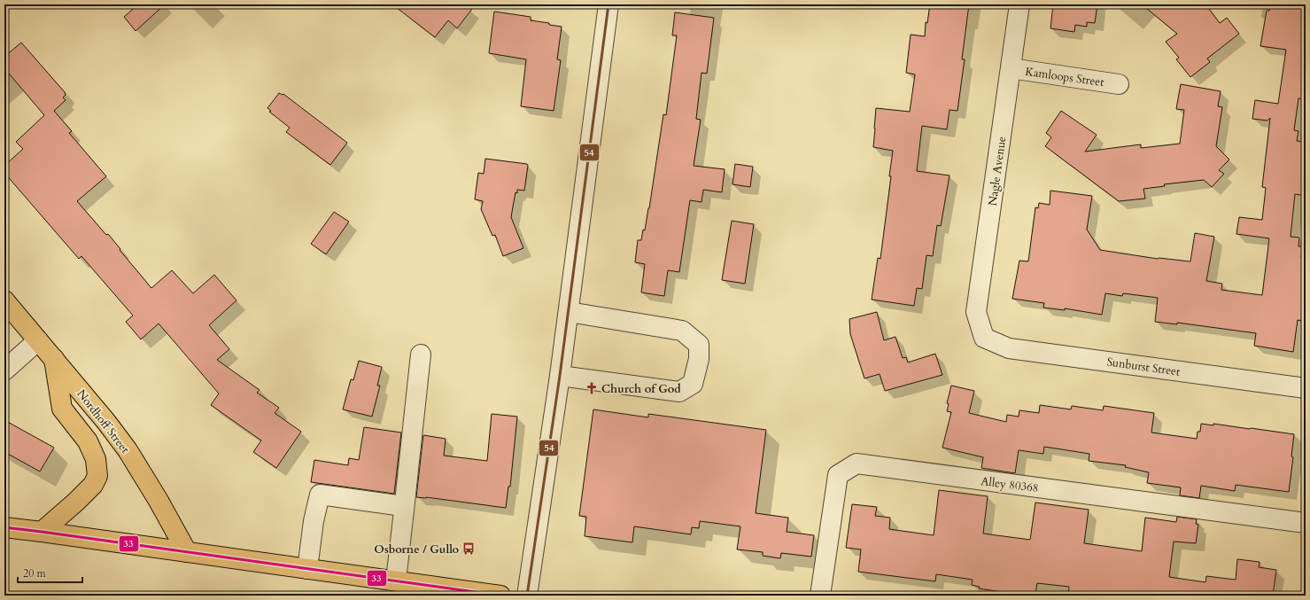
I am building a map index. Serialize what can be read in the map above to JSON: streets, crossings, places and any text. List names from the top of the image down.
{
  "streets": {
    "main road": ["Nordhoff Street"],
    "street": [
      "Kamloops Street",
      "Nagle Avenue",
      "Sunburst Street",
      "Alley 80368"
    ]
  },
  "crossings": [
    ["Kamloops Street", "Nagle Avenue"],
    ["Nagle Avenue", "Sunburst Street"]
  ],
  "places": {
    "church": ["Church of God"],
    "bus stop": ["Osborne / Gullo"]
  },
  "lines": ["transit line 54", "transit line 33"],
  "scale_bar": "20 m"
}
